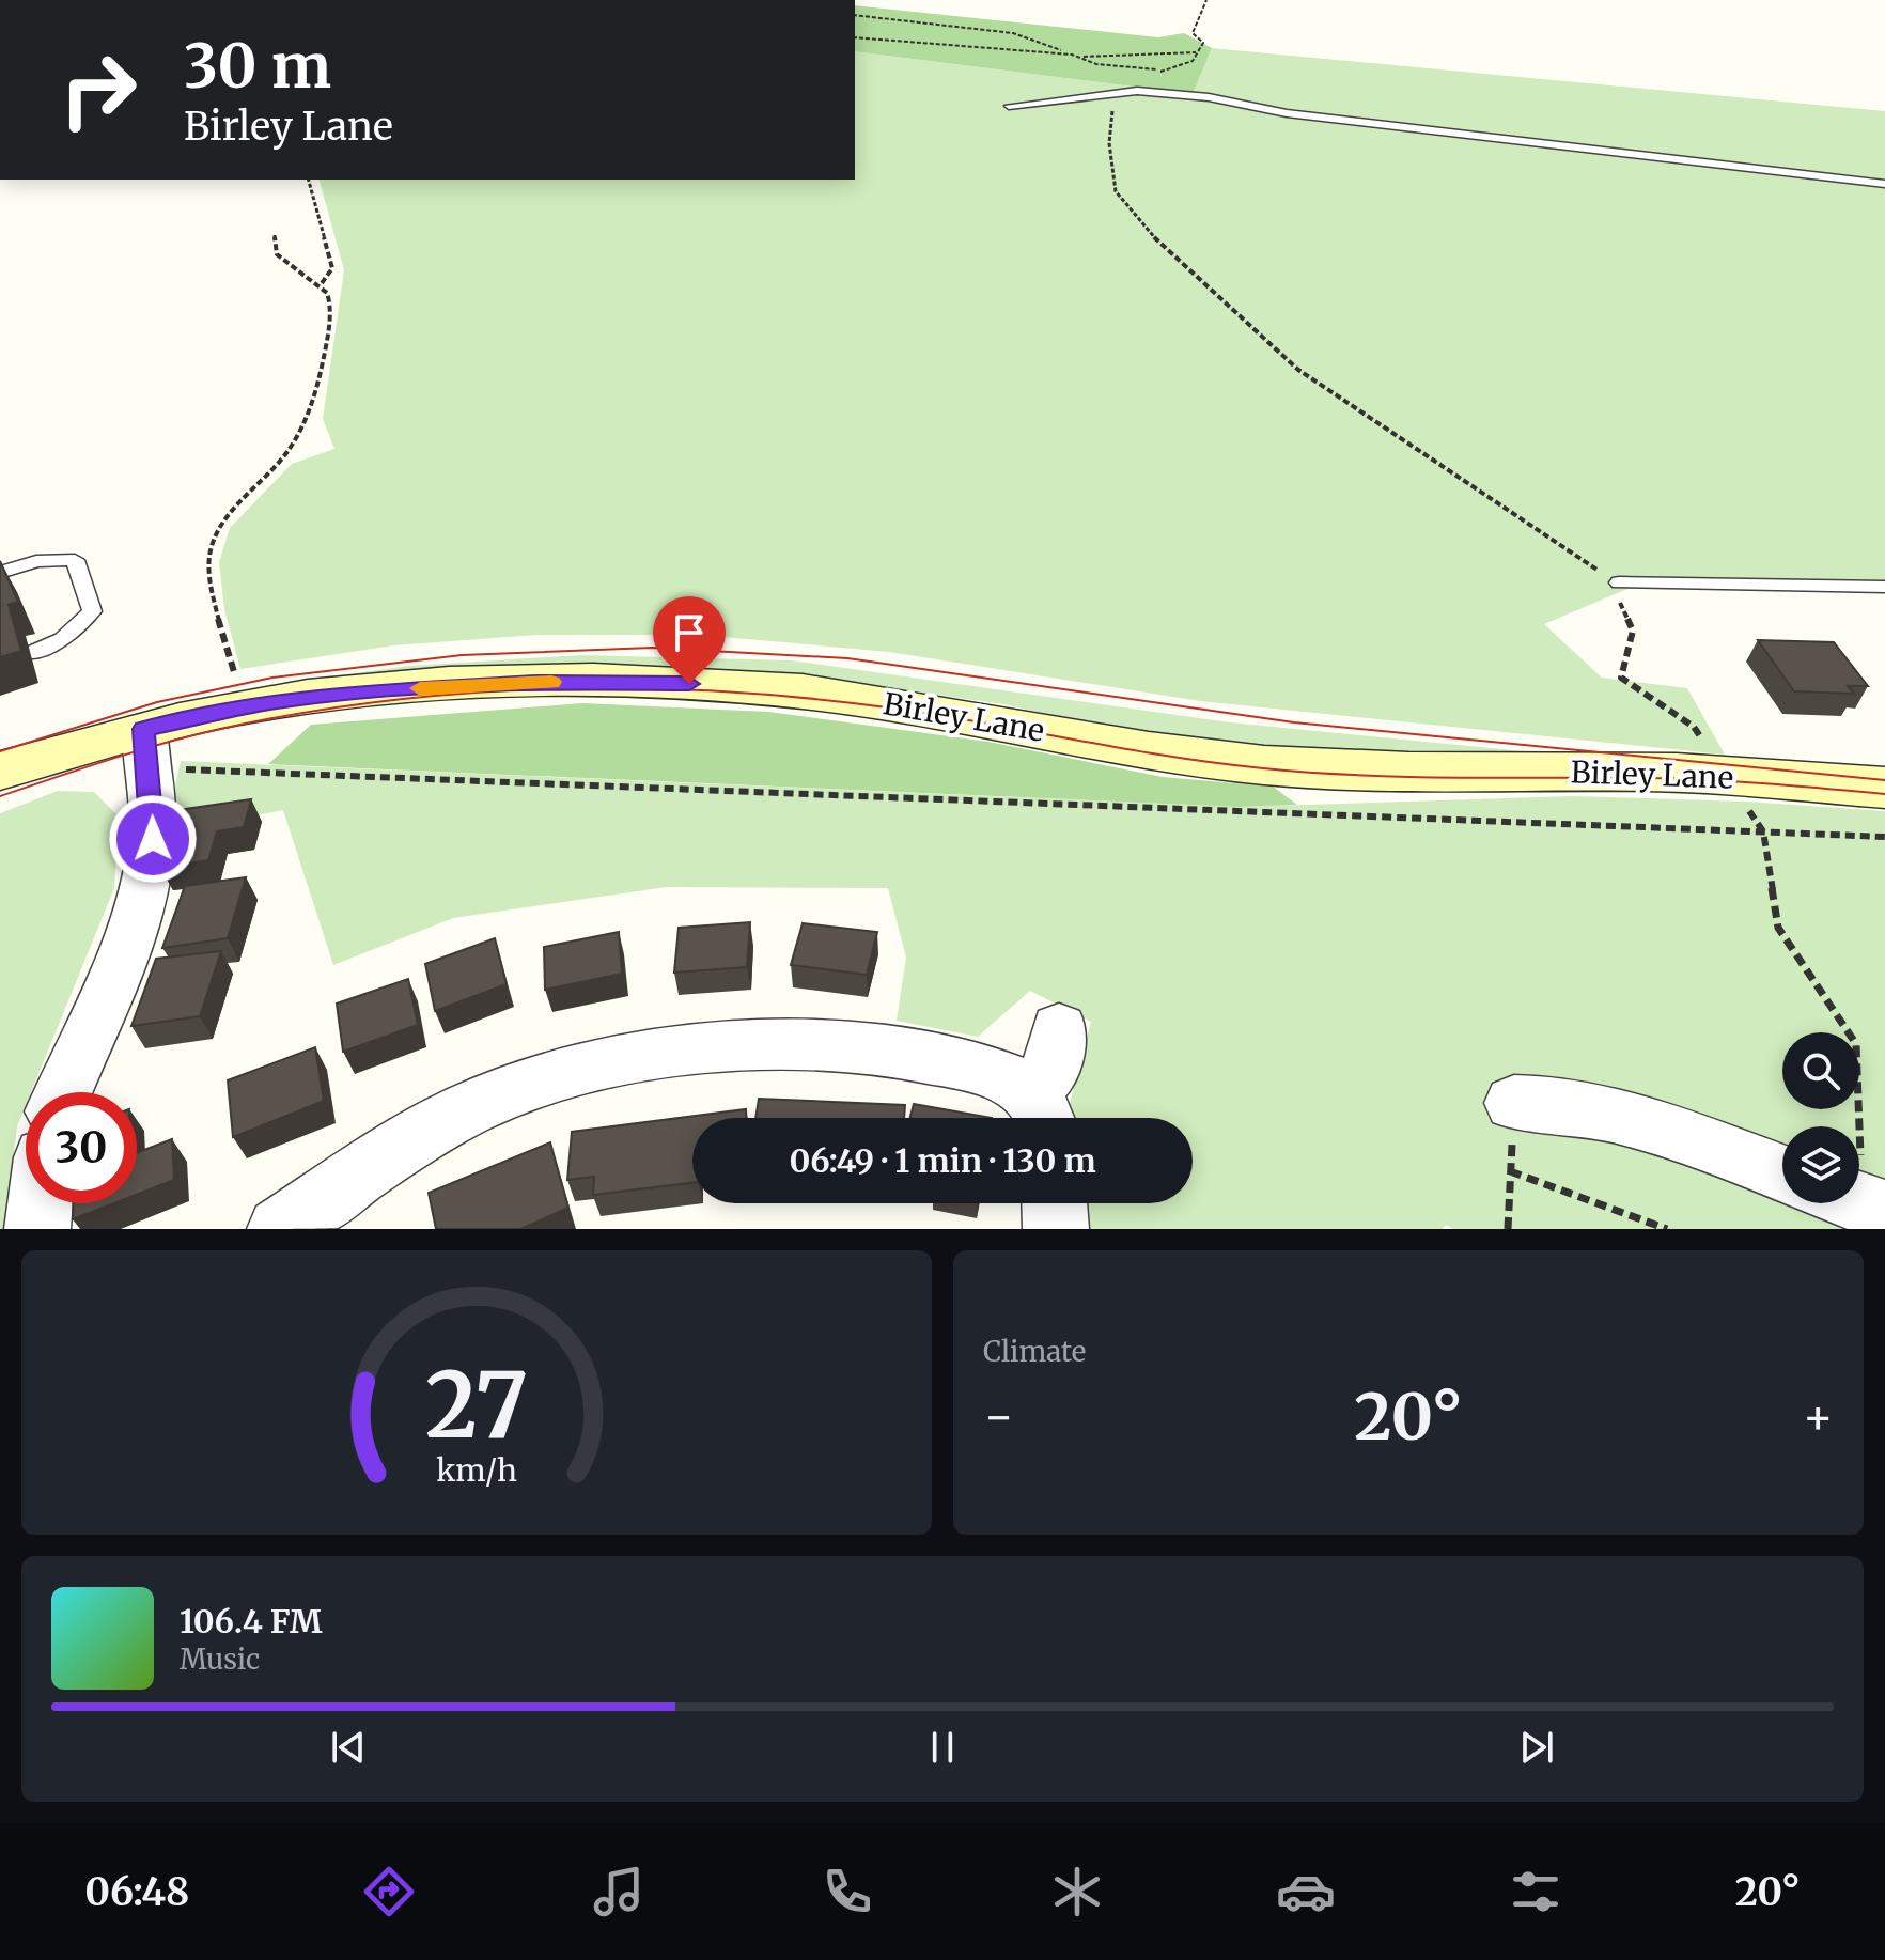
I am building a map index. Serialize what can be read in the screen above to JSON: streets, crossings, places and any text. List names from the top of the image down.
{
  "streets": {
    "street": ["Birley Lane"]
  },
  "page": {
    "turn": ["30 m", "Birley Lane"],
    "limit": "30",
    "trip": "06:49 · 1 min · 130 m",
    "tile": "Climate",
    "heat": ["−", "20°", "+"],
    "song": ["106.4 FM", "Music"],
    "tabs": ["06:48", "20°"],
    "gauge": ["27", "km/h"]
  }
}
